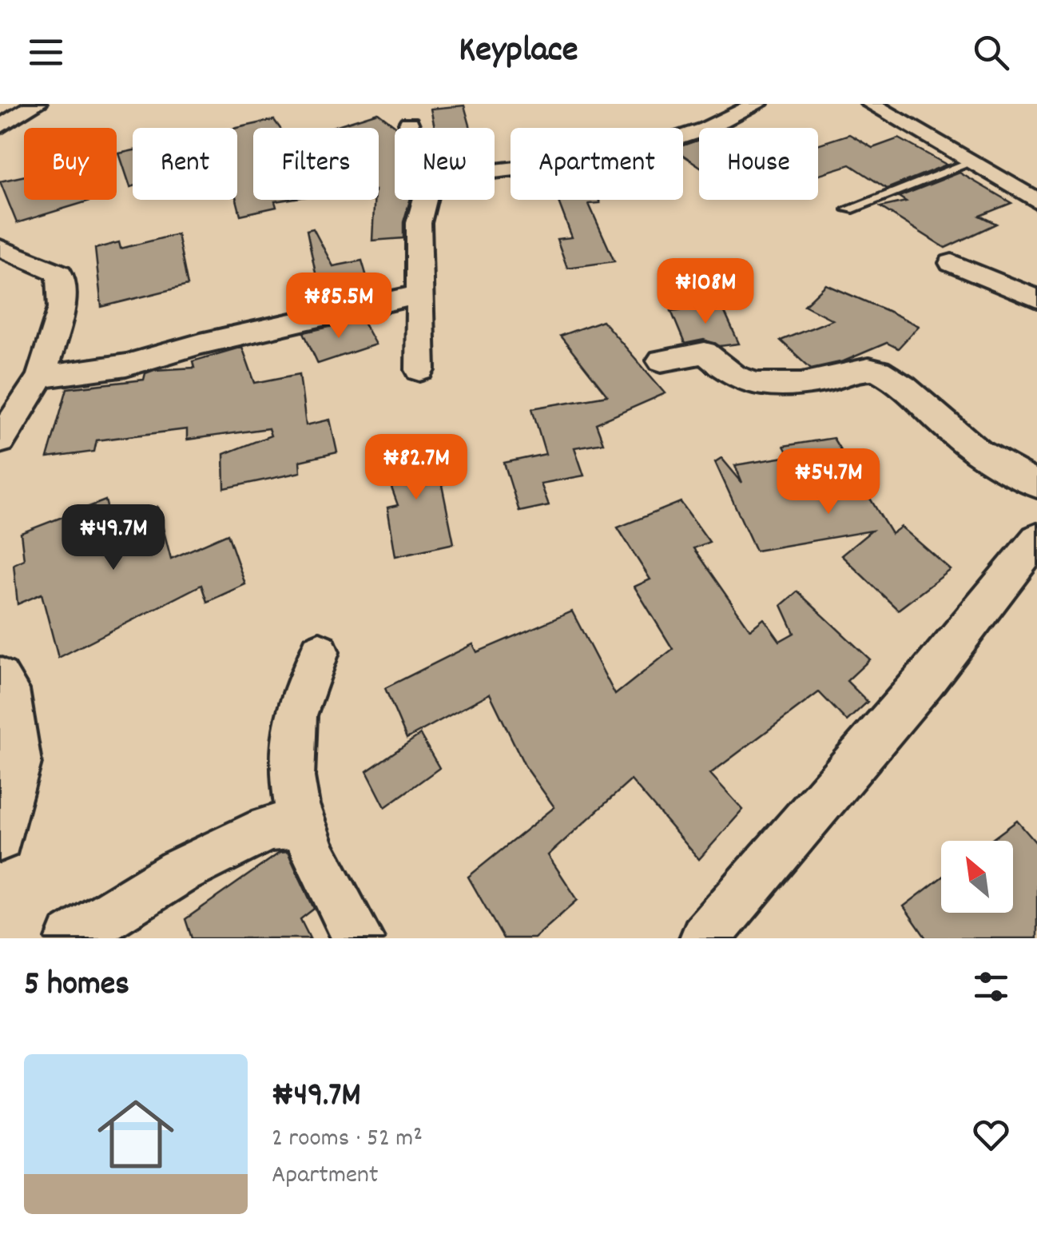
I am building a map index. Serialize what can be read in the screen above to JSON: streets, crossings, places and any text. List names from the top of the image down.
{
  "north": "top left",
  "page": {
    "header": "Keyplace",
    "chip": [
      "Buy",
      "Rent",
      "Filters",
      "New",
      "Apartment",
      "House"
    ],
    "price": [
      "₦108M",
      "₦85.5M",
      "₦82.7M",
      "₦54.7M",
      "₦49.7M"
    ],
    "heading": "5 homes",
    "list": [
      {
        "name": "₦49.7M",
        "note": "2 rooms · 52 m² · Apartment"
      }
    ]
  }
}
